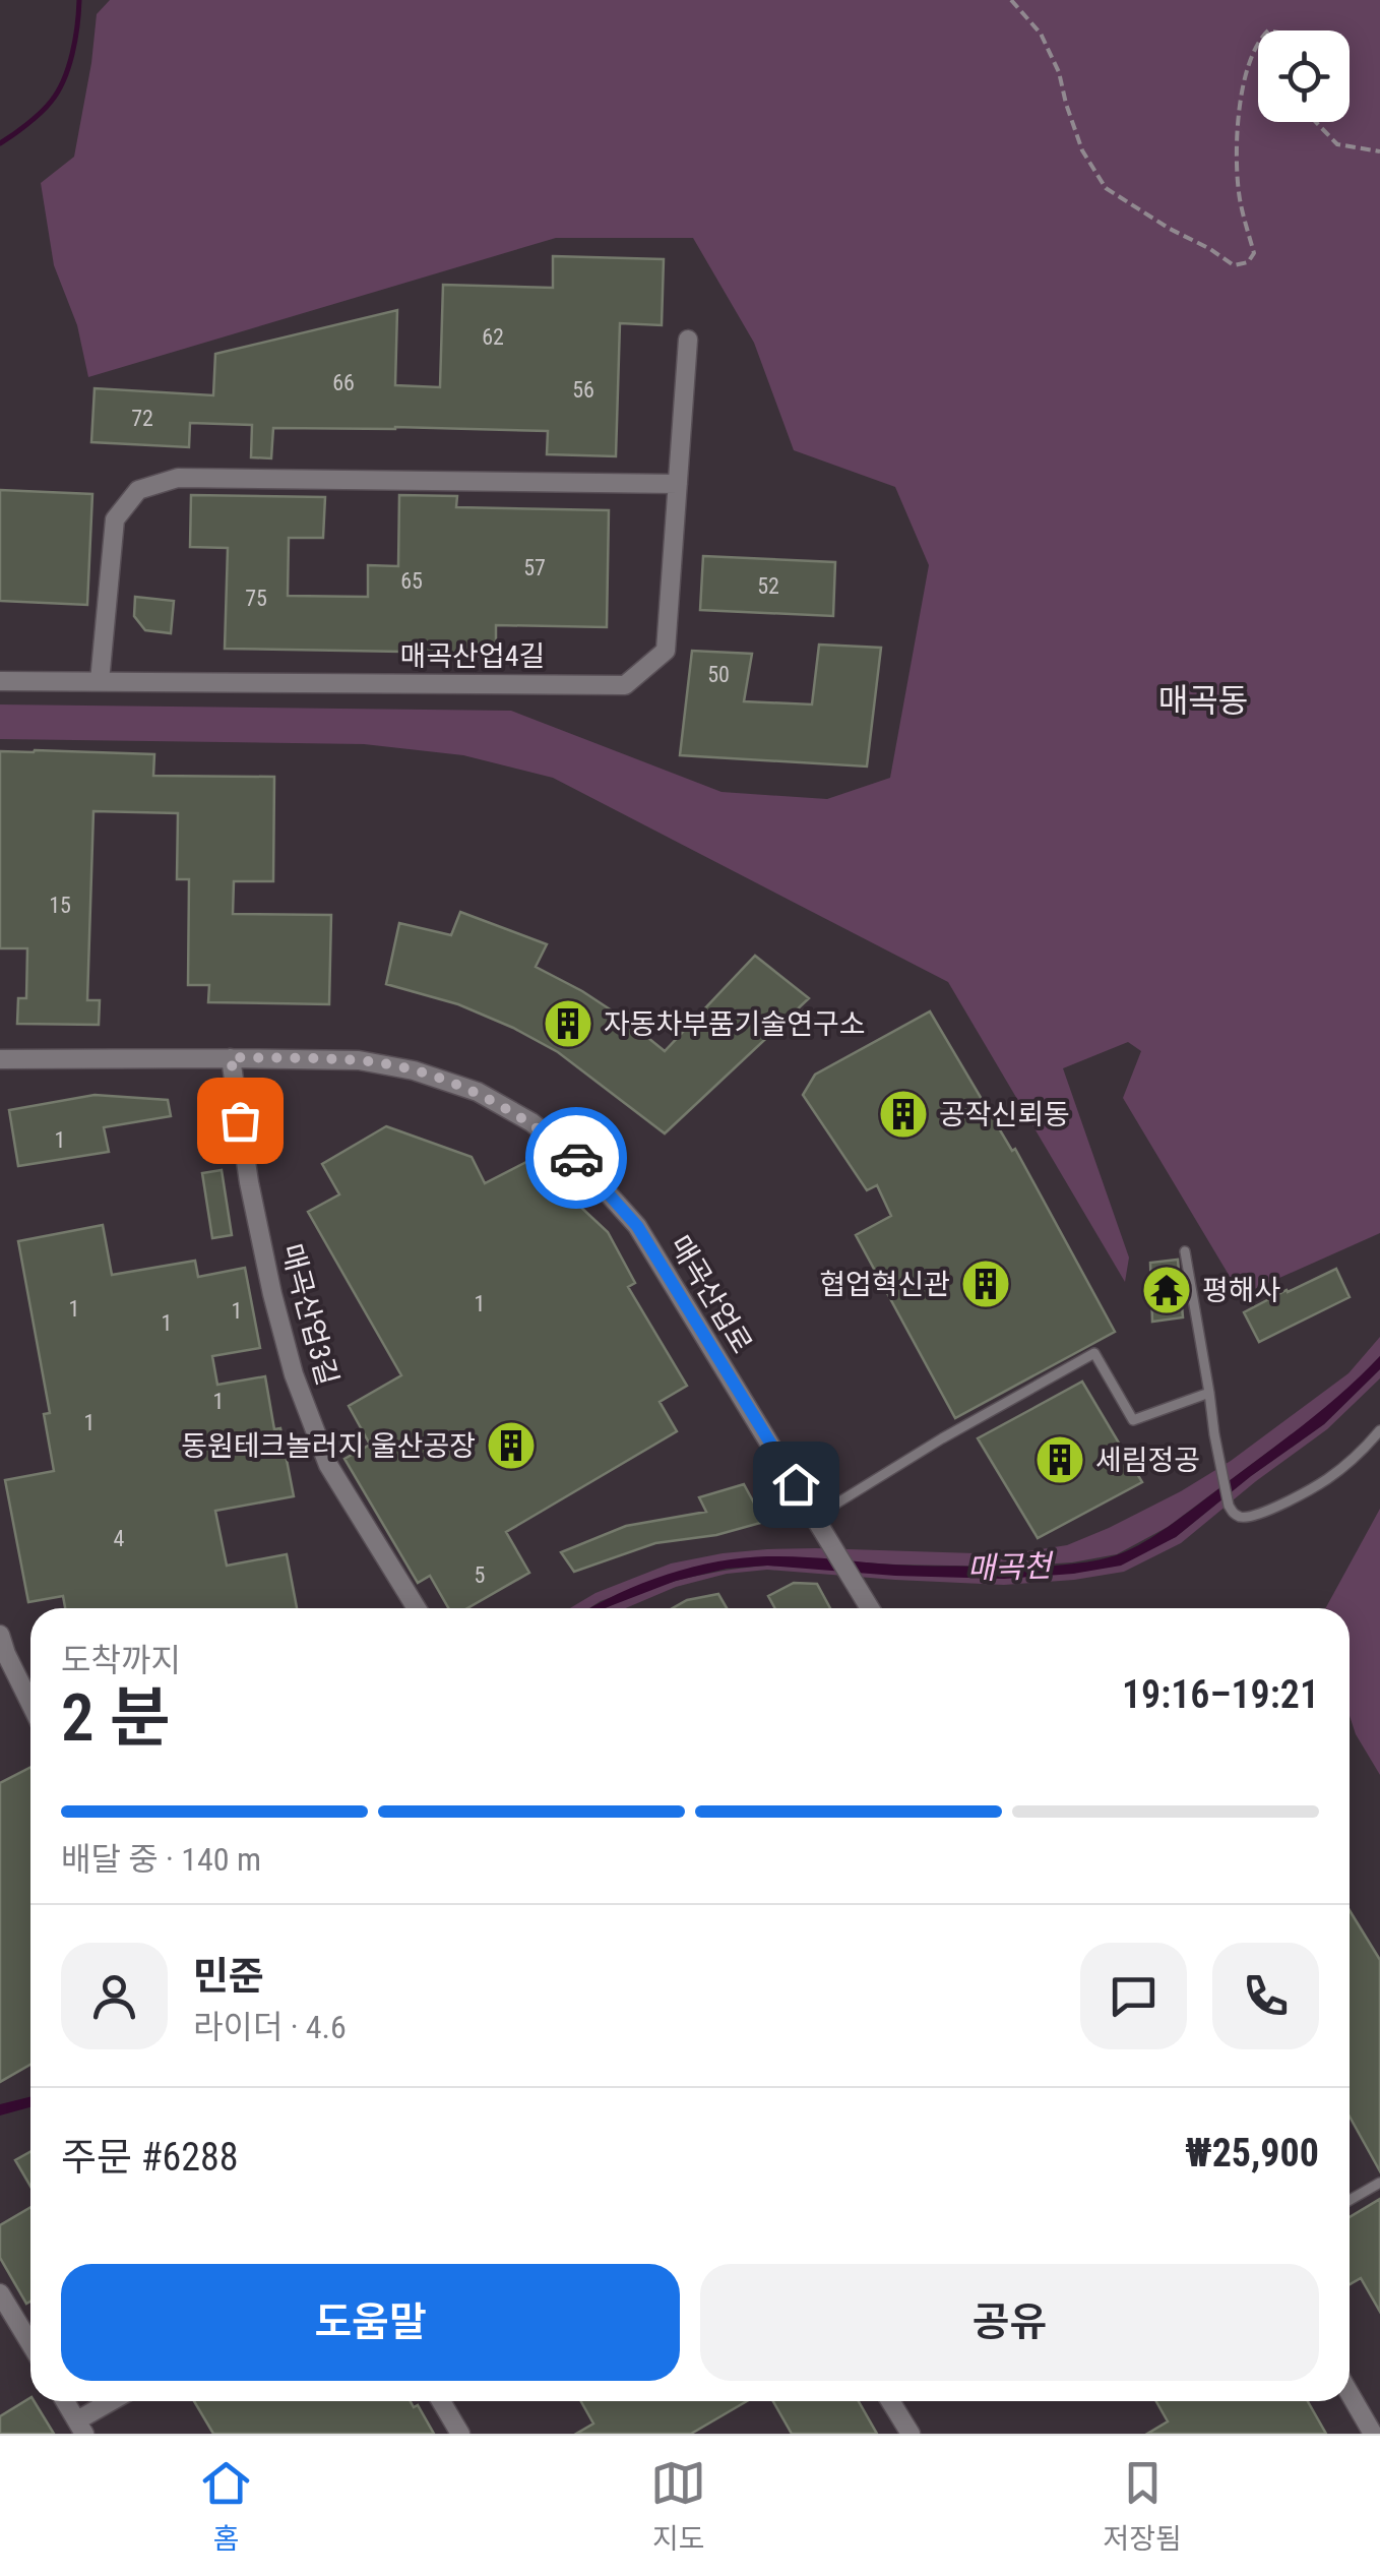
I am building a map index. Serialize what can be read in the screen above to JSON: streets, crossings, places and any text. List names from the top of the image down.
{
  "streets": {
    "street": ["매곡산업4길", "매곡산업로", "매곡산업3길"]
  },
  "crossings": [
    ["매곡산업로", "매곡산업3길"]
  ],
  "districts": ["매곡동"],
  "water": ["매곡천"],
  "places": {
    "building": [
      "자동차부품기술연구소",
      "공작신뢰동",
      "협업혁신관",
      "동원테크놀러지 울산공장",
      "세림정공"
    ],
    "temple": ["평해사"]
  },
  "house_numbers": [
    "62",
    "66",
    "56",
    "72",
    "57",
    "65",
    "52",
    "75",
    "50",
    "15",
    "1",
    "1",
    "1",
    "1",
    "1",
    "1",
    "1",
    "4",
    "5"
  ],
  "page": {
    "heading": ["2 분", "도착까지", "19:16–19:21"],
    "panel": [
      "민준",
      "라이더 · 4.6",
      "주문 #6288",
      "₩25,900"
    ],
    "bar": "배달 중 · 140 m",
    "buttons": ["도움말", "공유"],
    "tabs": ["홈", "지도", "저장됨"]
  }
}
